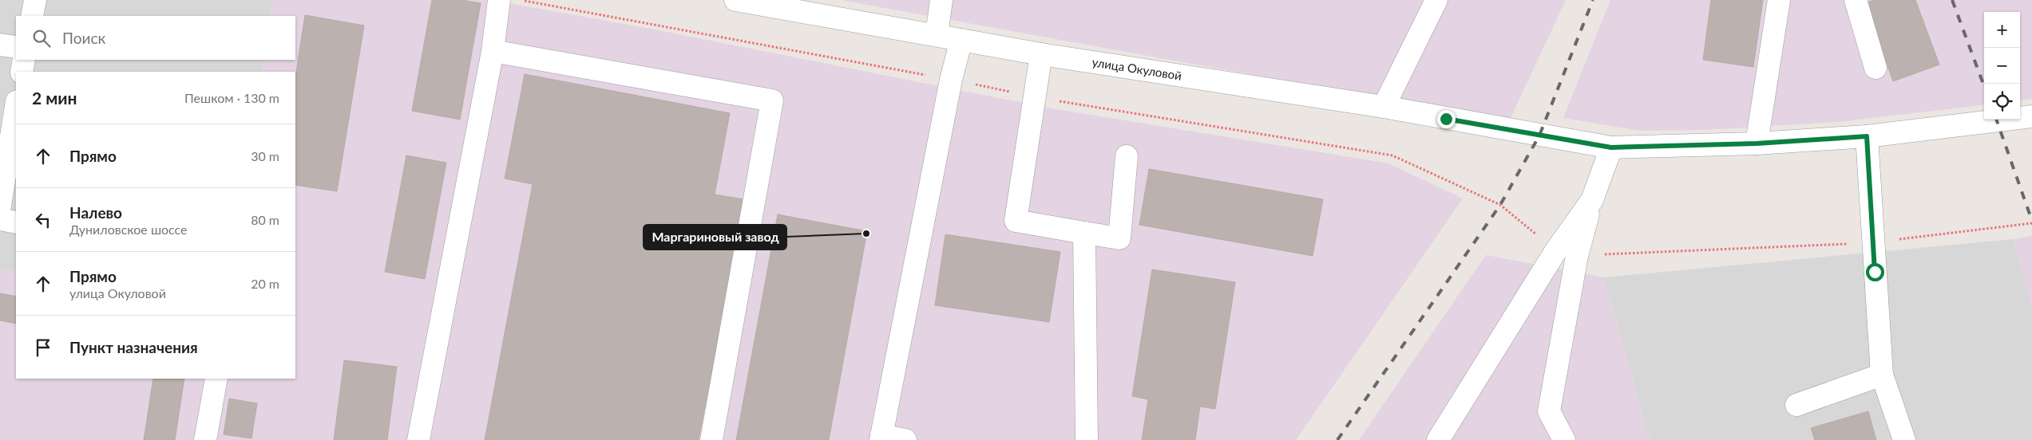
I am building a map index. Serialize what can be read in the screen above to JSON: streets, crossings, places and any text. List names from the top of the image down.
{
  "streets": {
    "street": ["улица Окуловой"]
  },
  "places": ["Маргариновый завод"],
  "page": {
    "map_buttons": ["+", "−"],
    "search": "Поиск",
    "heading": ["2 мин", "Пешком · 130 m"],
    "list": [
      ["Прямо", "30 m"],
      ["Налево", "Дуниловское шоссе", "80 m"],
      ["Прямо", "улица Окуловой", "20 m"],
      "Пункт назначения"
    ]
  }
}
